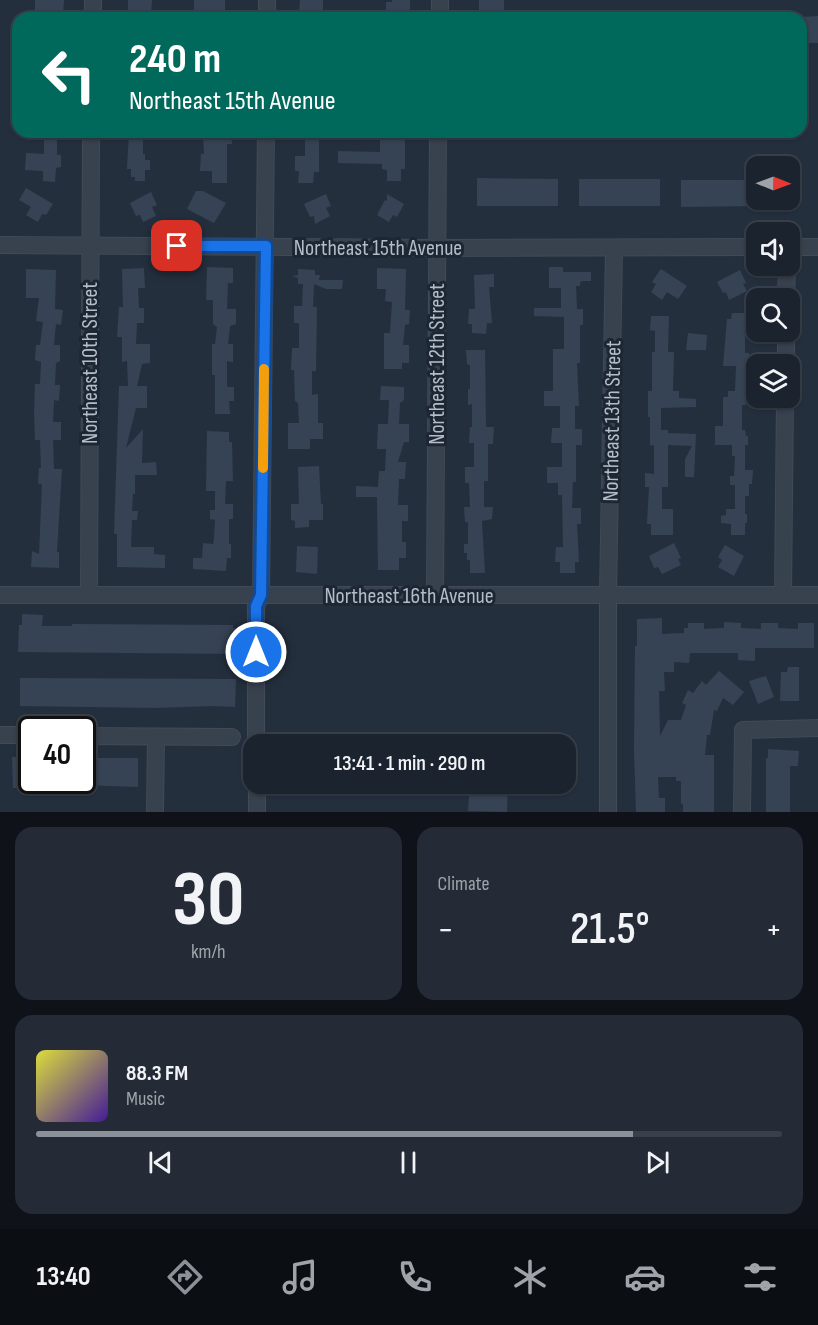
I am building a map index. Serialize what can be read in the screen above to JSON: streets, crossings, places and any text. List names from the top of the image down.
{
  "streets": {
    "street": [
      "Northeast 15th Avenue",
      "Northeast 10th Street",
      "Northeast 12th Street",
      "Northeast 13th Street",
      "Northeast 16th Avenue"
    ]
  },
  "crossings": [
    ["Northeast 15th Avenue", "Northeast 10th Street"],
    ["Northeast 15th Avenue", "Northeast 12th Street"],
    ["Northeast 15th Avenue", "Northeast 13th Street"],
    ["Northeast 10th Street", "Northeast 16th Avenue"],
    ["Northeast 12th Street", "Northeast 16th Avenue"],
    ["Northeast 13th Street", "Northeast 16th Avenue"]
  ],
  "north": "right",
  "page": {
    "turn": ["240 m", "Northeast 15th Avenue"],
    "limit": "40",
    "trip": "13:41 · 1 min · 290 m",
    "tile": [
      ["30", "km/h"],
      "Climate"
    ],
    "heat": ["−", "21.5°", "+"],
    "song": ["88.3 FM", "Music"],
    "tabs": "13:40"
  }
}
